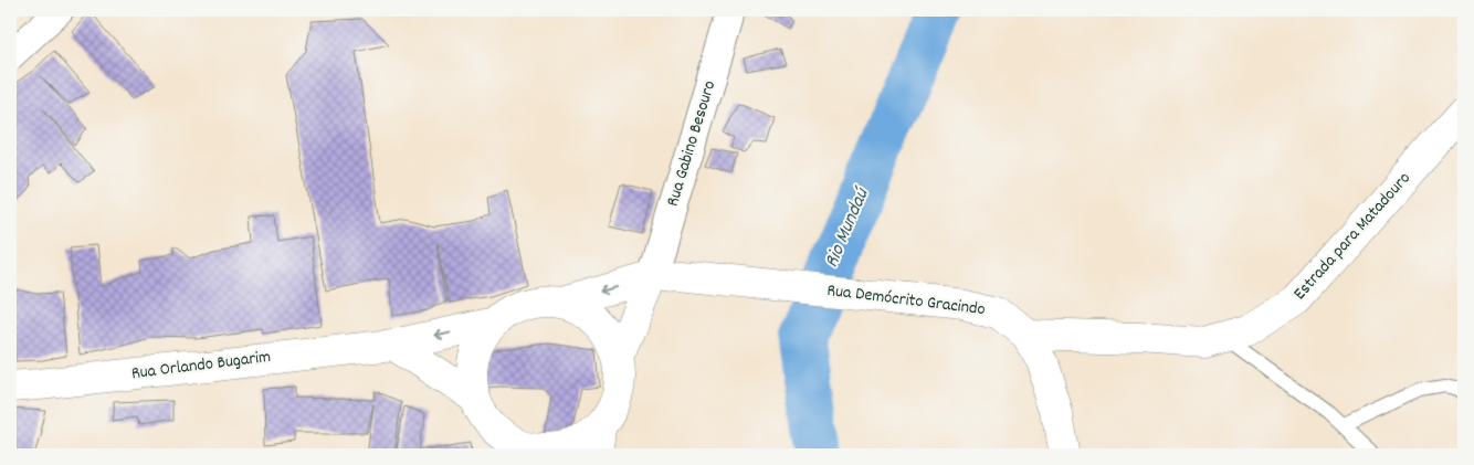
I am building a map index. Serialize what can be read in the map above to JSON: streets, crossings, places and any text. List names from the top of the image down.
{
  "streets": {
    "main road": ["Estrada para Matadouro", "Rua Demócrito Gracindo", "Rua Orlando Bugarim"],
    "street": ["Rua Gabino Besouro"]
  },
  "crossings": [
    ["Rua Gabino Besouro", "Rua Demócrito Gracindo"],
    ["Estrada para Matadouro", "Rua Demócrito Gracindo"],
    ["Rua Demócrito Gracindo", "Rua Orlando Bugarim"]
  ],
  "water": ["Rio Mundaú"]
}
